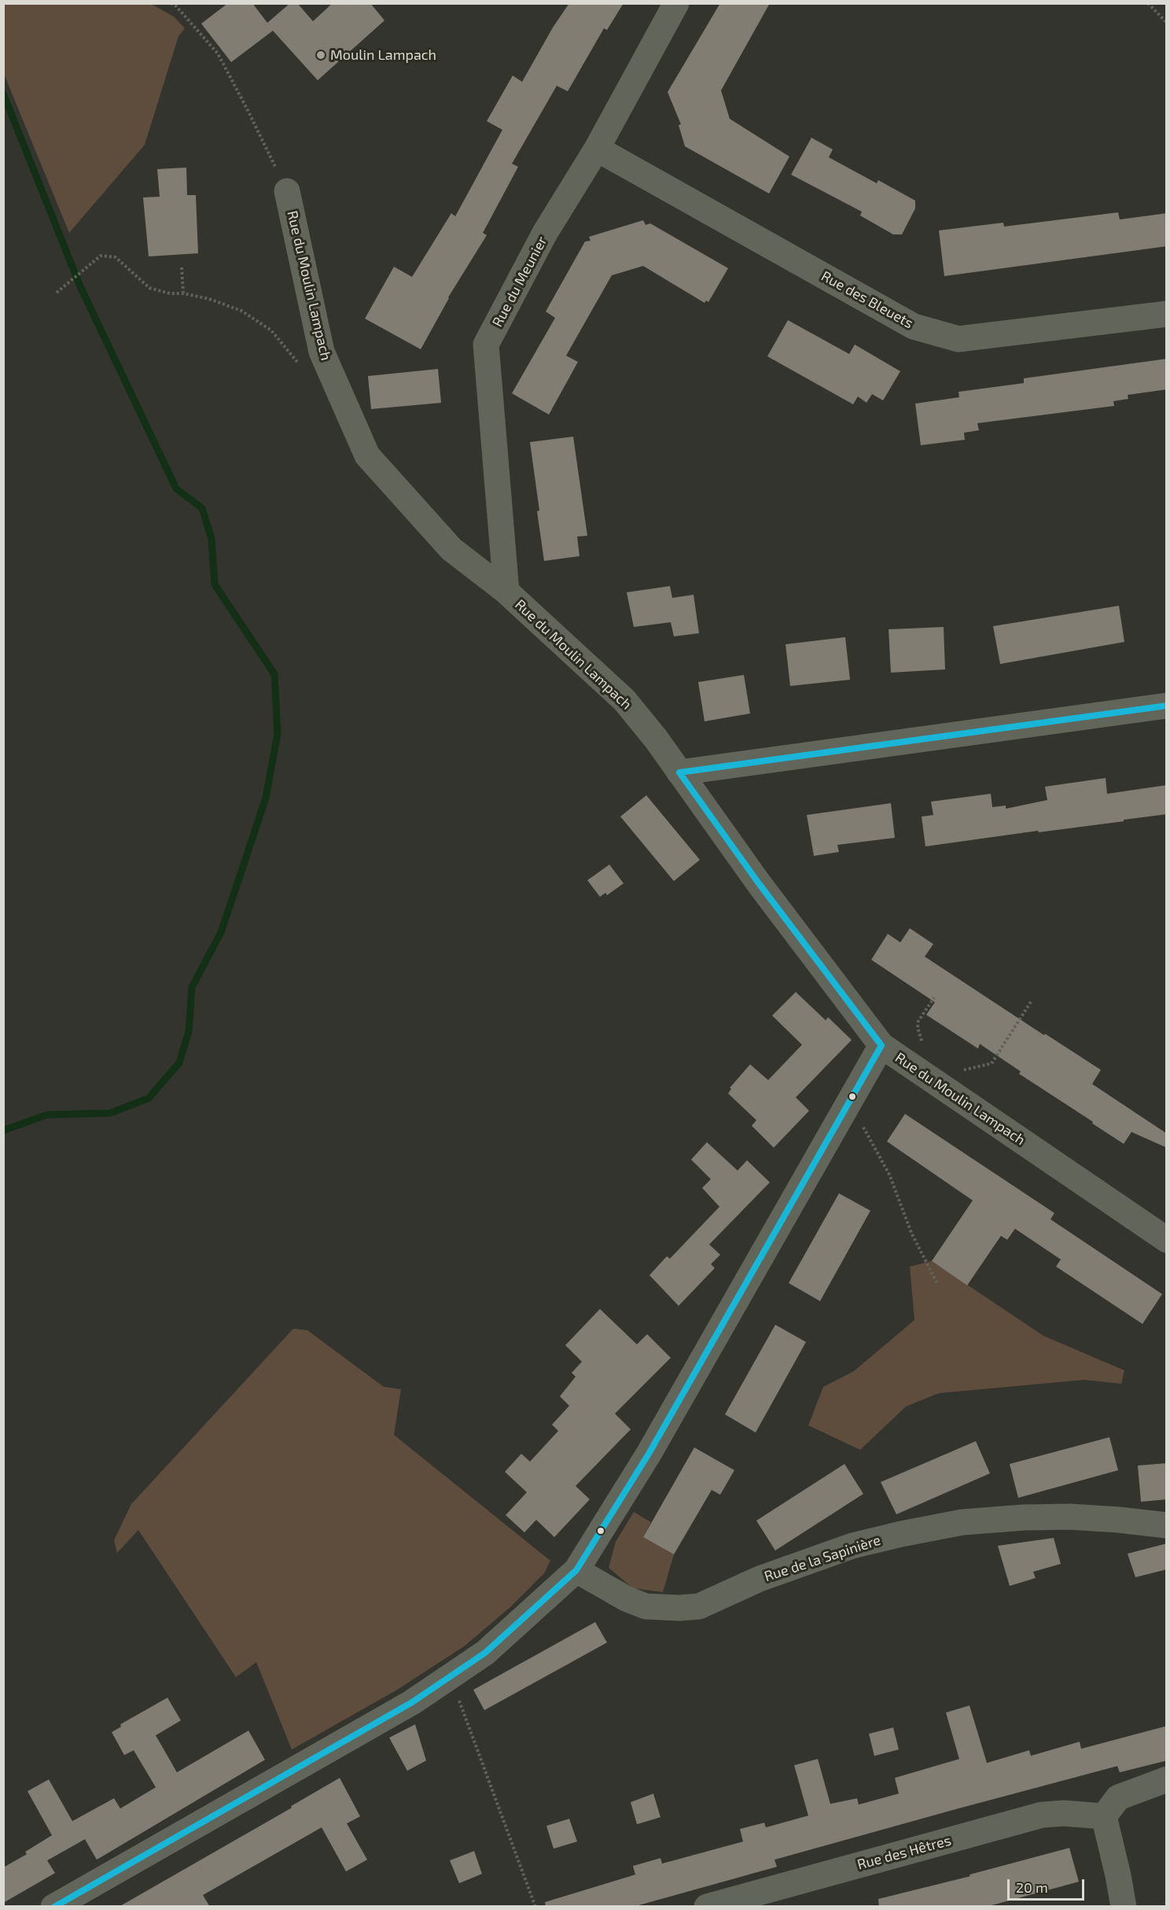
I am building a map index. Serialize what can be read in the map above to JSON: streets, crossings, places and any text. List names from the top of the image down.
{
  "streets": {
    "street": [
      "Rue du Meunier",
      "Rue du Moulin Lampach",
      "Rue des Bleuets",
      "Rue de la Sapinière",
      "Rue des Hêtres"
    ]
  },
  "crossings": [
    ["Rue du Meunier", "Rue du Moulin Lampach"],
    ["Rue du Meunier", "Rue des Bleuets"]
  ],
  "places": ["Moulin Lampach"],
  "scale_bar": "20 m"
}
